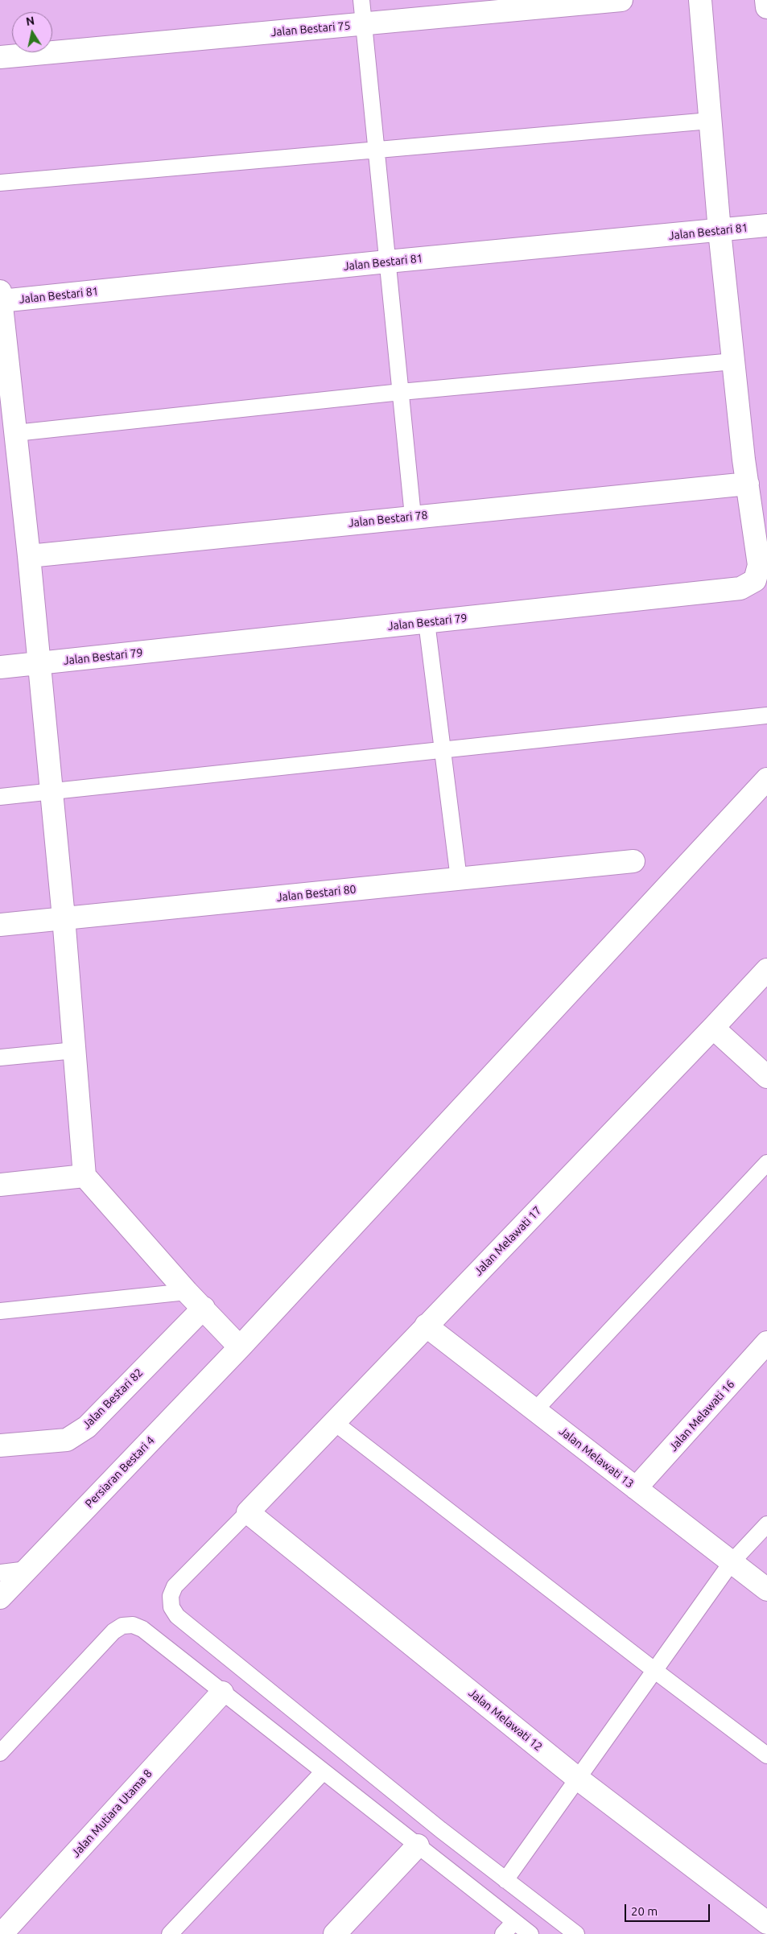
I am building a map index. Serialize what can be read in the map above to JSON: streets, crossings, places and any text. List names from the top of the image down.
{
  "streets": {
    "street": [
      "Jalan Bestari 75",
      "Jalan Bestari 81",
      "Jalan Bestari 78",
      "Jalan Bestari 79",
      "Jalan Bestari 80",
      "Jalan Melawati 17",
      "Jalan Bestari 82",
      "Jalan Melawati 16",
      "Jalan Melawati 13",
      "Persiaran Bestari 4",
      "Jalan Melawati 12",
      "Jalan Mutiara Utama 8"
    ]
  },
  "crossings": [
    ["Jalan Bestari 81", "Jalan Bestari 79"],
    ["Jalan Bestari 78", "Jalan Bestari 79"],
    ["Jalan Melawati 17", "Jalan Melawati 13"],
    ["Jalan Melawati 17", "Jalan Melawati 12"],
    ["Jalan Melawati 16", "Jalan Melawati 13"]
  ],
  "scale_bar": "20 m",
  "north": "top"
}
